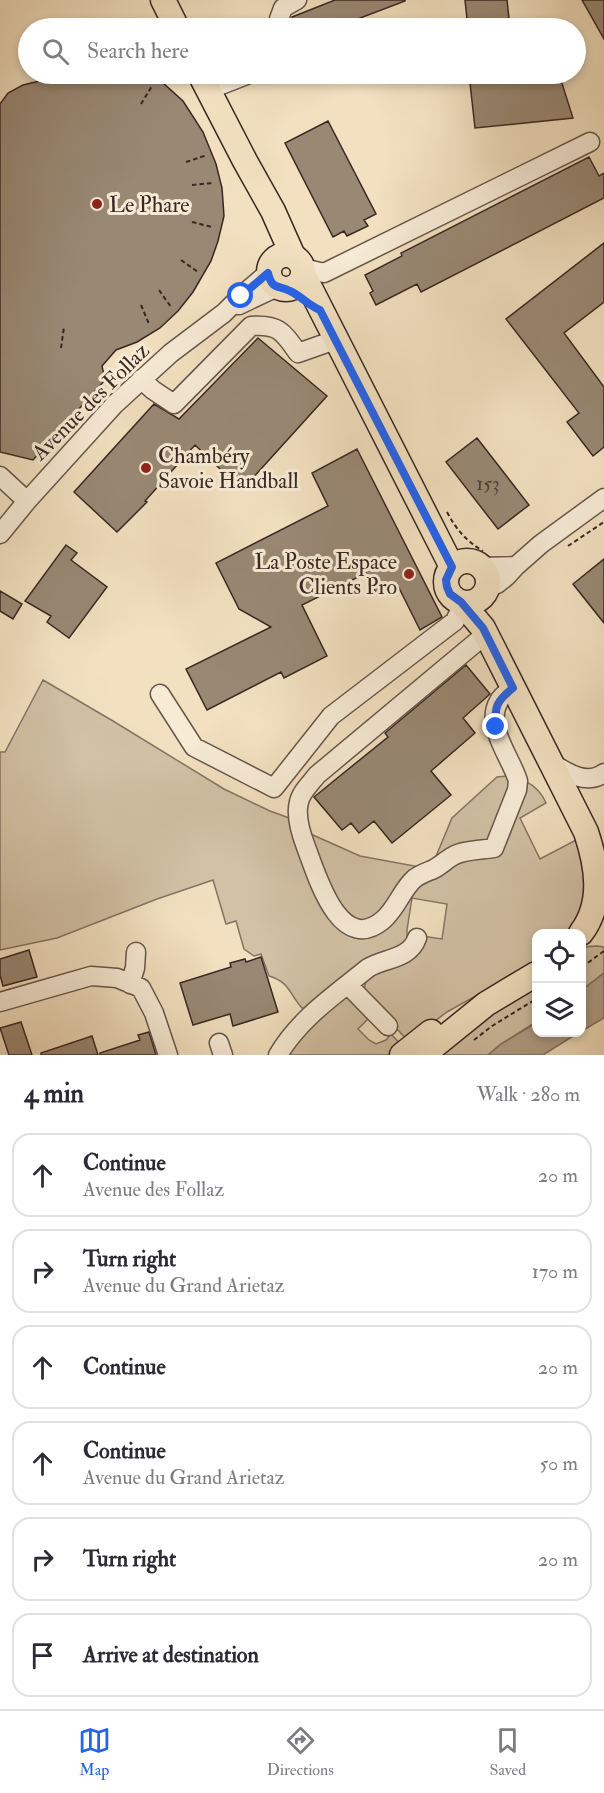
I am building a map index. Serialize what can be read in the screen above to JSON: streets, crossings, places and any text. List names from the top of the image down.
{
  "streets": {
    "street": ["Avenue des Follaz"]
  },
  "places": ["Le Phare", "Chambéry Savoie Handball", "La Poste Espace Clients Pro"],
  "house_numbers": ["153"],
  "page": {
    "search": "Search here",
    "heading": ["4 min", "Walk · 280 m"],
    "list": [
      ["Continue", "Avenue des Follaz", "20 m"],
      ["Turn right", "Avenue du Grand Arietaz", "170 m"],
      ["Continue", "20 m"],
      ["Continue", "Avenue du Grand Arietaz", "50 m"],
      ["Turn right", "20 m"],
      "Arrive at destination"
    ],
    "nav": ["Map", "Directions", "Saved"]
  }
}
